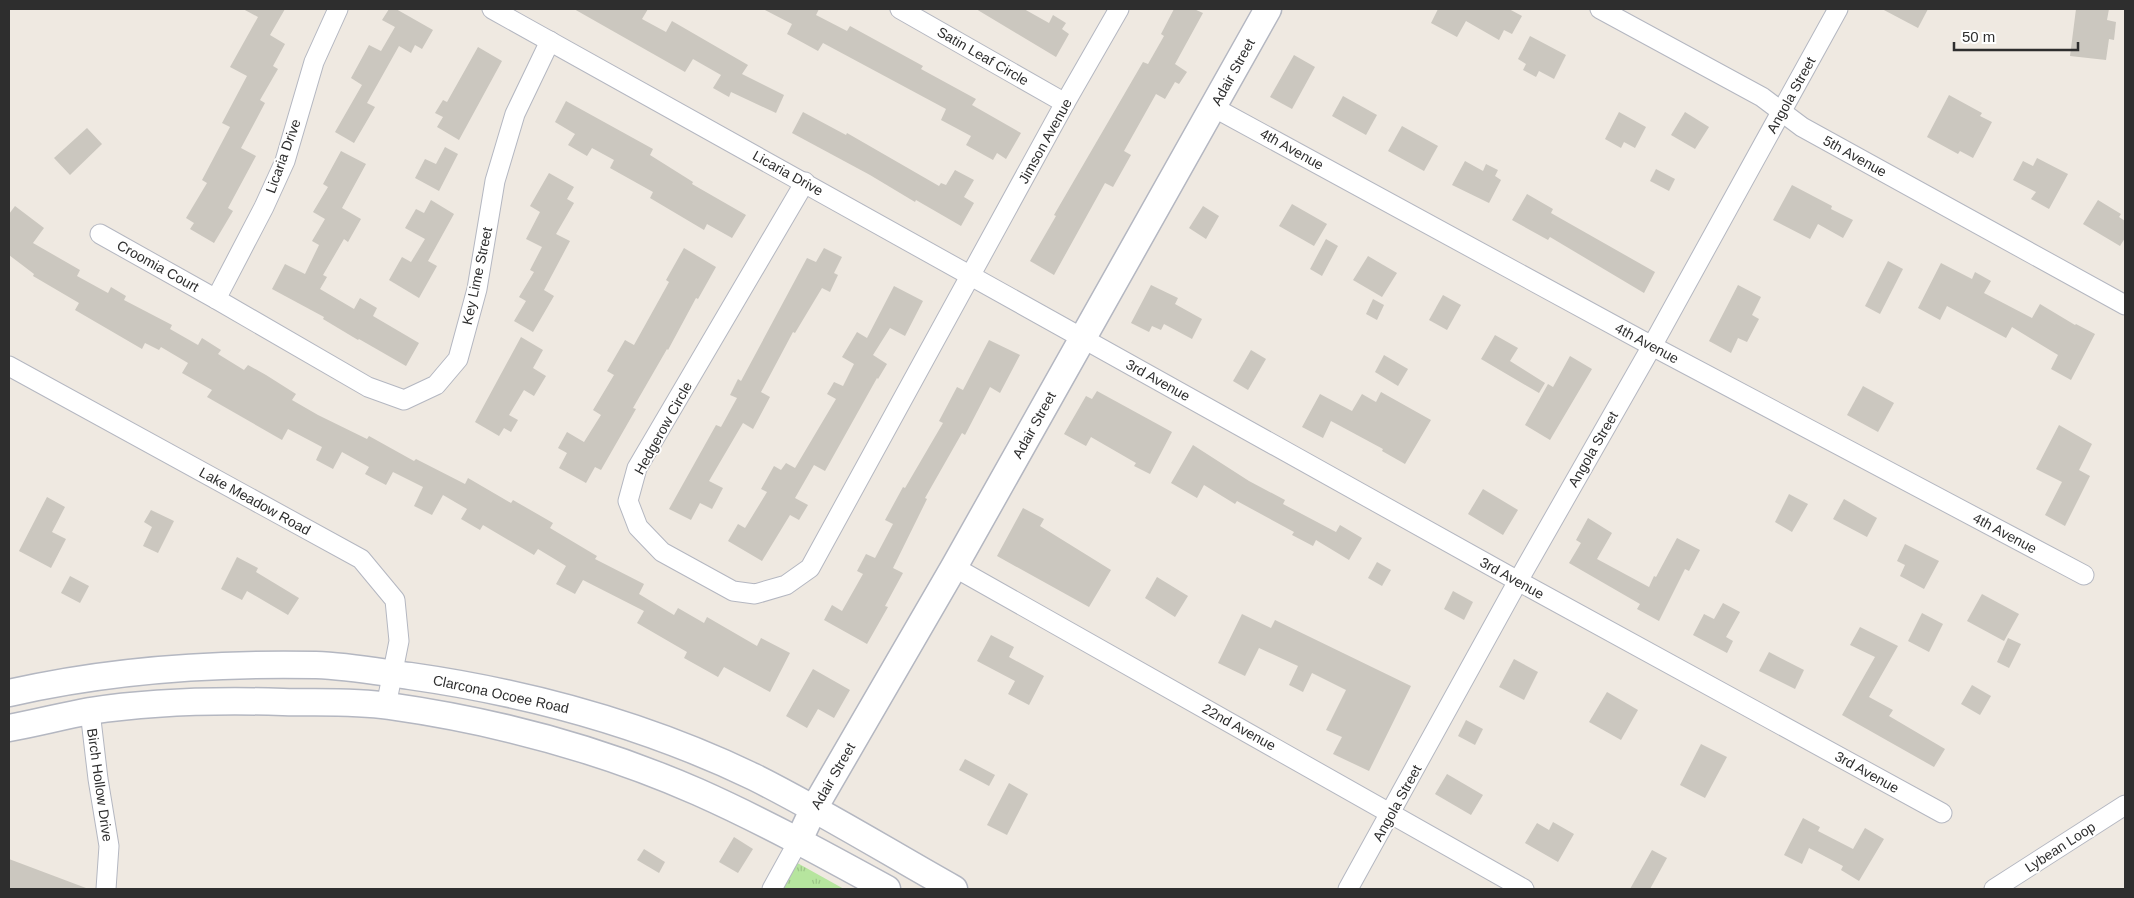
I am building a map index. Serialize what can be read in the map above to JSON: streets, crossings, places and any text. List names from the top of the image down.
{
  "streets": {
    "street": [
      "Satin Leaf Circle",
      "Adair Street",
      "Angola Street",
      "Jimson Avenue",
      "4th Avenue",
      "Licaria Drive",
      "5th Avenue",
      "Croomia Court",
      "Key Lime Street",
      "3rd Avenue",
      "Hedgerow Circle",
      "Lake Meadow Road",
      "Clarcona Ocoee Road",
      "22nd Avenue",
      "Birch Hollow Drive",
      "Lybean Loop"
    ]
  },
  "crossings": [
    ["Satin Leaf Circle", "Jimson Avenue"],
    ["Adair Street", "4th Avenue"],
    ["Adair Street", "Licaria Drive"],
    ["Adair Street", "3rd Avenue"],
    ["Adair Street", "Clarcona Ocoee Road"],
    ["Adair Street", "22nd Avenue"],
    ["Angola Street", "4th Avenue"],
    ["Angola Street", "5th Avenue"],
    ["Angola Street", "3rd Avenue"],
    ["Angola Street", "22nd Avenue"],
    ["Jimson Avenue", "Licaria Drive"],
    ["Jimson Avenue", "Hedgerow Circle"],
    ["Licaria Drive", "Croomia Court"],
    ["Licaria Drive", "Key Lime Street"],
    ["Licaria Drive", "3rd Avenue"],
    ["Licaria Drive", "Hedgerow Circle"],
    ["Croomia Court", "Key Lime Street"],
    ["Lake Meadow Road", "Clarcona Ocoee Road"]
  ],
  "scale_bar": "50 m"
}
